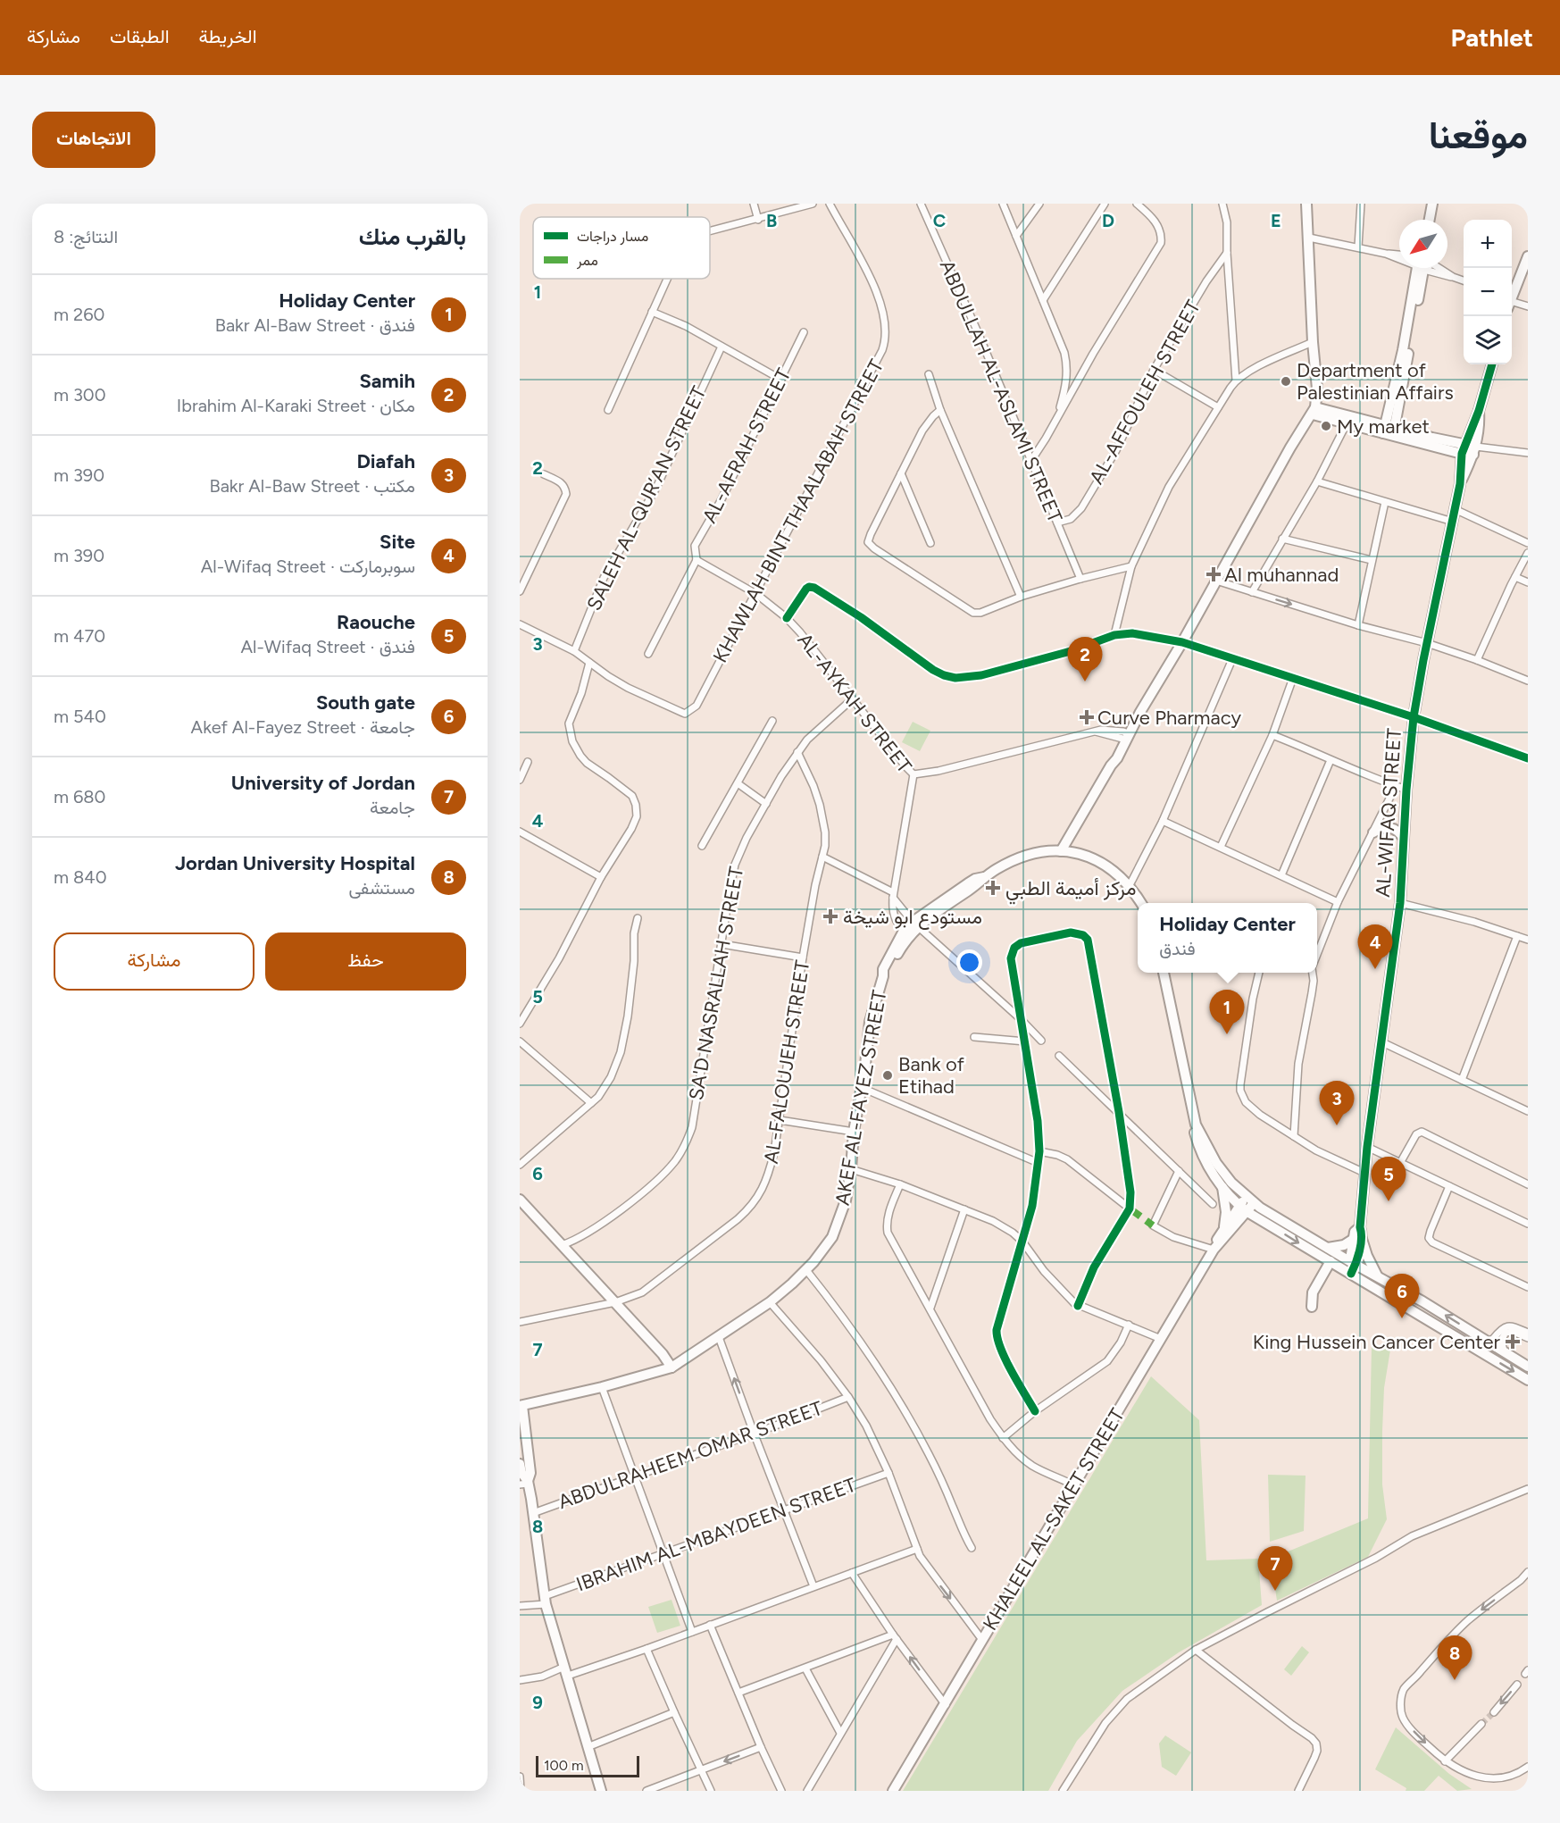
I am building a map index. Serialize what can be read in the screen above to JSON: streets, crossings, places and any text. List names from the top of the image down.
{
  "streets": {
    "street": [
      "ABDULLAH AL-ASLAMI STREET",
      "AL-AFFOULEH STREET",
      "AL-AFRAH STREET",
      "SALEH AL-QUR’AN STREET",
      "KHAWLAH BINT THAALABAH STREET",
      "AL-AYKAH STREET",
      "AL-WIFAQ STREET",
      "SA'D NASRALLAH STREET",
      "AL-FALOUJEH STREET",
      "AKEF AL-FAYEZ STREET",
      "ABDULRAHEEM OMAR STREET",
      "KHALEEL AL-SAKET STREET",
      "IBRAHIM AL-MBAYDEEN STREET"
    ]
  },
  "crossings": [
    ["ABDULLAH AL-ASLAMI STREET", "AL-AFFOULEH STREET"],
    ["AL-AFRAH STREET", "AL-AYKAH STREET"],
    ["SALEH AL-QUR’AN STREET", "KHAWLAH BINT THAALABAH STREET"],
    ["KHAWLAH BINT THAALABAH STREET", "AL-AYKAH STREET"],
    ["AL-AYKAH STREET", "SA'D NASRALLAH STREET"],
    ["AL-AYKAH STREET", "AKEF AL-FAYEZ STREET"],
    ["SA'D NASRALLAH STREET", "AL-FALOUJEH STREET"]
  ],
  "places": {
    "other": ["Department of Palestinian Affairs", "My market", "Bank of Etihad"],
    "health": [
      "Al muhannad",
      "Curve Pharmacy",
      "مركز أميمة الطبي",
      "مستودع ابو شيخة",
      "King Hussein Cancer Center"
    ]
  },
  "legend": ["مسار دراجات", "ممر"],
  "scale_bar": "100 m",
  "north": "bottom left",
  "page": {
    "header": "Pathlet",
    "nav": ["الخريطة", "الطبقات", "مشاركة"],
    "title": "موقعنا",
    "buttons": [
      "الاتجاهات",
      ["حفظ", "مشاركة"]
    ],
    "heading": ["بالقرب منك", "النتائج: 8"],
    "map_buttons": ["+", "−"],
    "list": [
      {
        "mark": "1",
        "name": "Holiday Center",
        "note": "فندق · Bakr Al-Baw Street",
        "value": "260 m"
      },
      {
        "mark": "2",
        "name": "Samih",
        "note": "مكان · Ibrahim Al-Karaki Street",
        "value": "300 m"
      },
      {
        "mark": "3",
        "name": "Diafah",
        "note": "مكتب · Bakr Al-Baw Street",
        "value": "390 m"
      },
      {
        "mark": "4",
        "name": "Site",
        "note": "سوبرماركت · Al-Wifaq Street",
        "value": "390 m"
      },
      {
        "mark": "5",
        "name": "Raouche",
        "note": "فندق · Al-Wifaq Street",
        "value": "470 m"
      },
      {
        "mark": "6",
        "name": "South gate",
        "note": "جامعة · Akef Al-Fayez Street",
        "value": "540 m"
      },
      {
        "mark": "7",
        "name": "University of Jordan",
        "note": "جامعة",
        "value": "680 m"
      },
      {
        "mark": "8",
        "name": "Jordan University Hospital",
        "note": "مستشفى",
        "value": "840 m"
      }
    ],
    "pins": [
      "2",
      "4",
      "1",
      "3",
      "5",
      "6",
      "7",
      "8"
    ],
    "popup": ["Holiday Center", "فندق"],
    "scale": "100 m"
  },
  "grid": {
    "columns": [
      "B",
      "C",
      "D",
      "E"
    ],
    "rows": [
      "1",
      "2",
      "3",
      "4",
      "5",
      "6",
      "7",
      "8",
      "9"
    ]
  }
}
